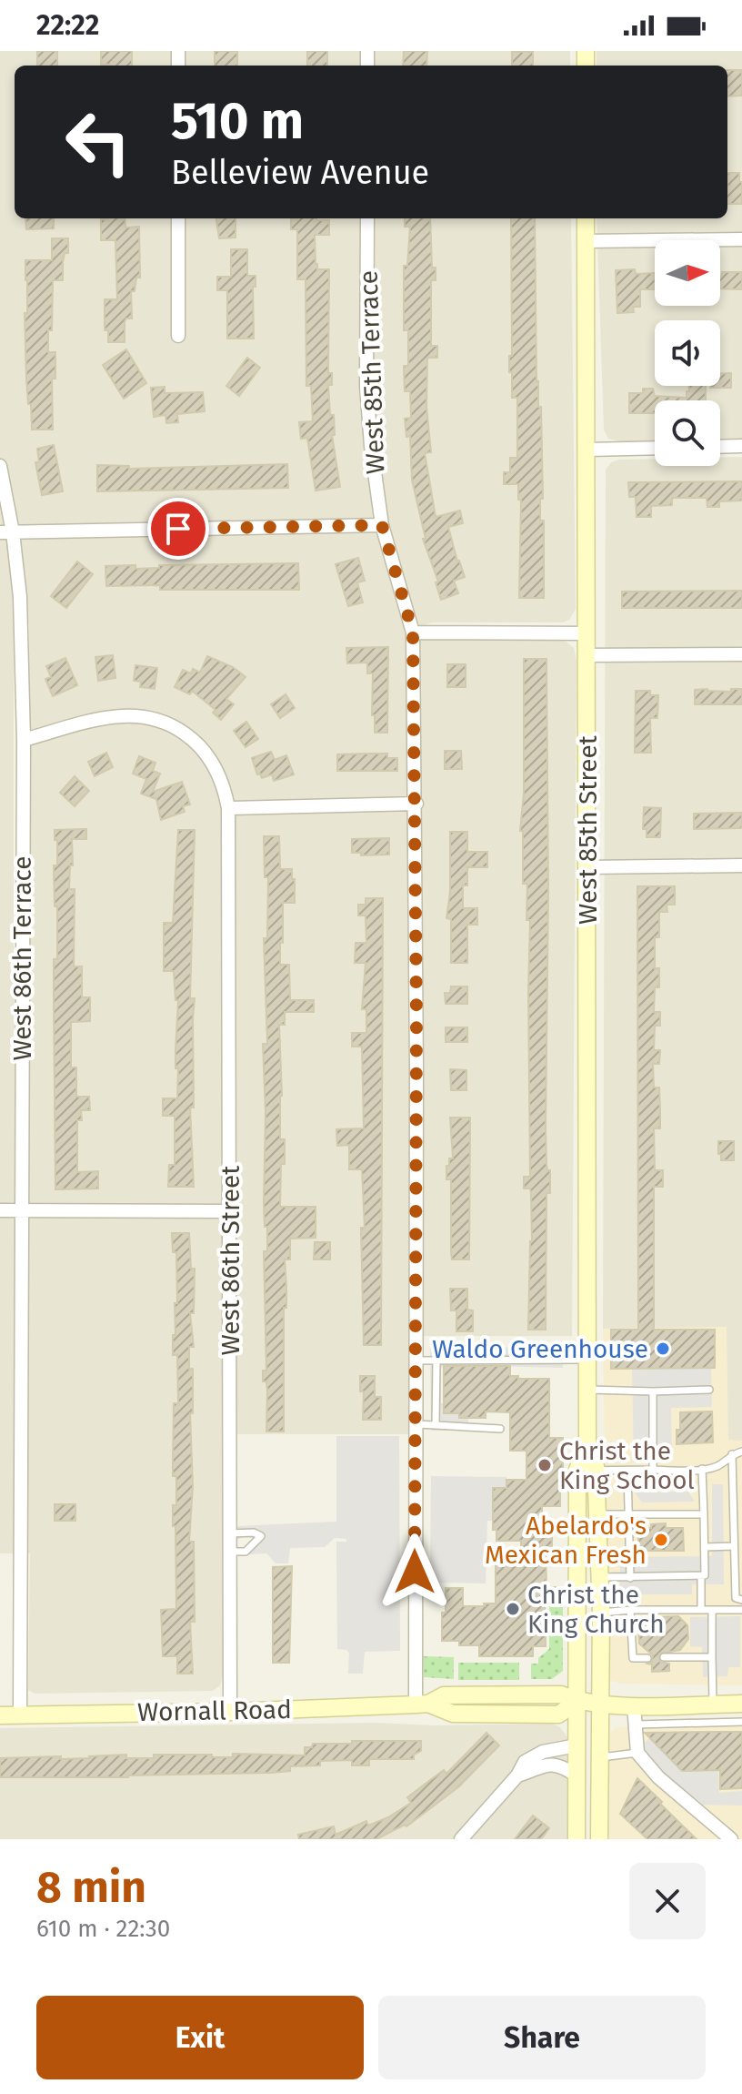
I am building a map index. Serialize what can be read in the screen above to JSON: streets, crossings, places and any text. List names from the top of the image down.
{
  "streets": {
    "main road": ["West 85th Street", "Wornall Road"],
    "street": ["West 85th Terrace", "West 86th Terrace", "West 86th Street"]
  },
  "crossings": [
    ["West 85th Terrace", "Wornall Road"],
    ["West 85th Street", "Wornall Road"],
    ["West 86th Terrace", "West 86th Street"],
    ["West 86th Terrace", "Wornall Road"],
    ["West 86th Street", "Wornall Road"]
  ],
  "places": [
    "Waldo Greenhouse",
    "Christ the King School",
    "Abelardo's Mexican Fresh",
    "Christ the King Church"
  ],
  "north": "right",
  "page": {
    "status": "22:22",
    "turn": ["510 m", "Belleview Avenue"],
    "heading": ["8 min", "610 m · 22:30"],
    "buttons": ["Exit", "Share"]
  }
}
